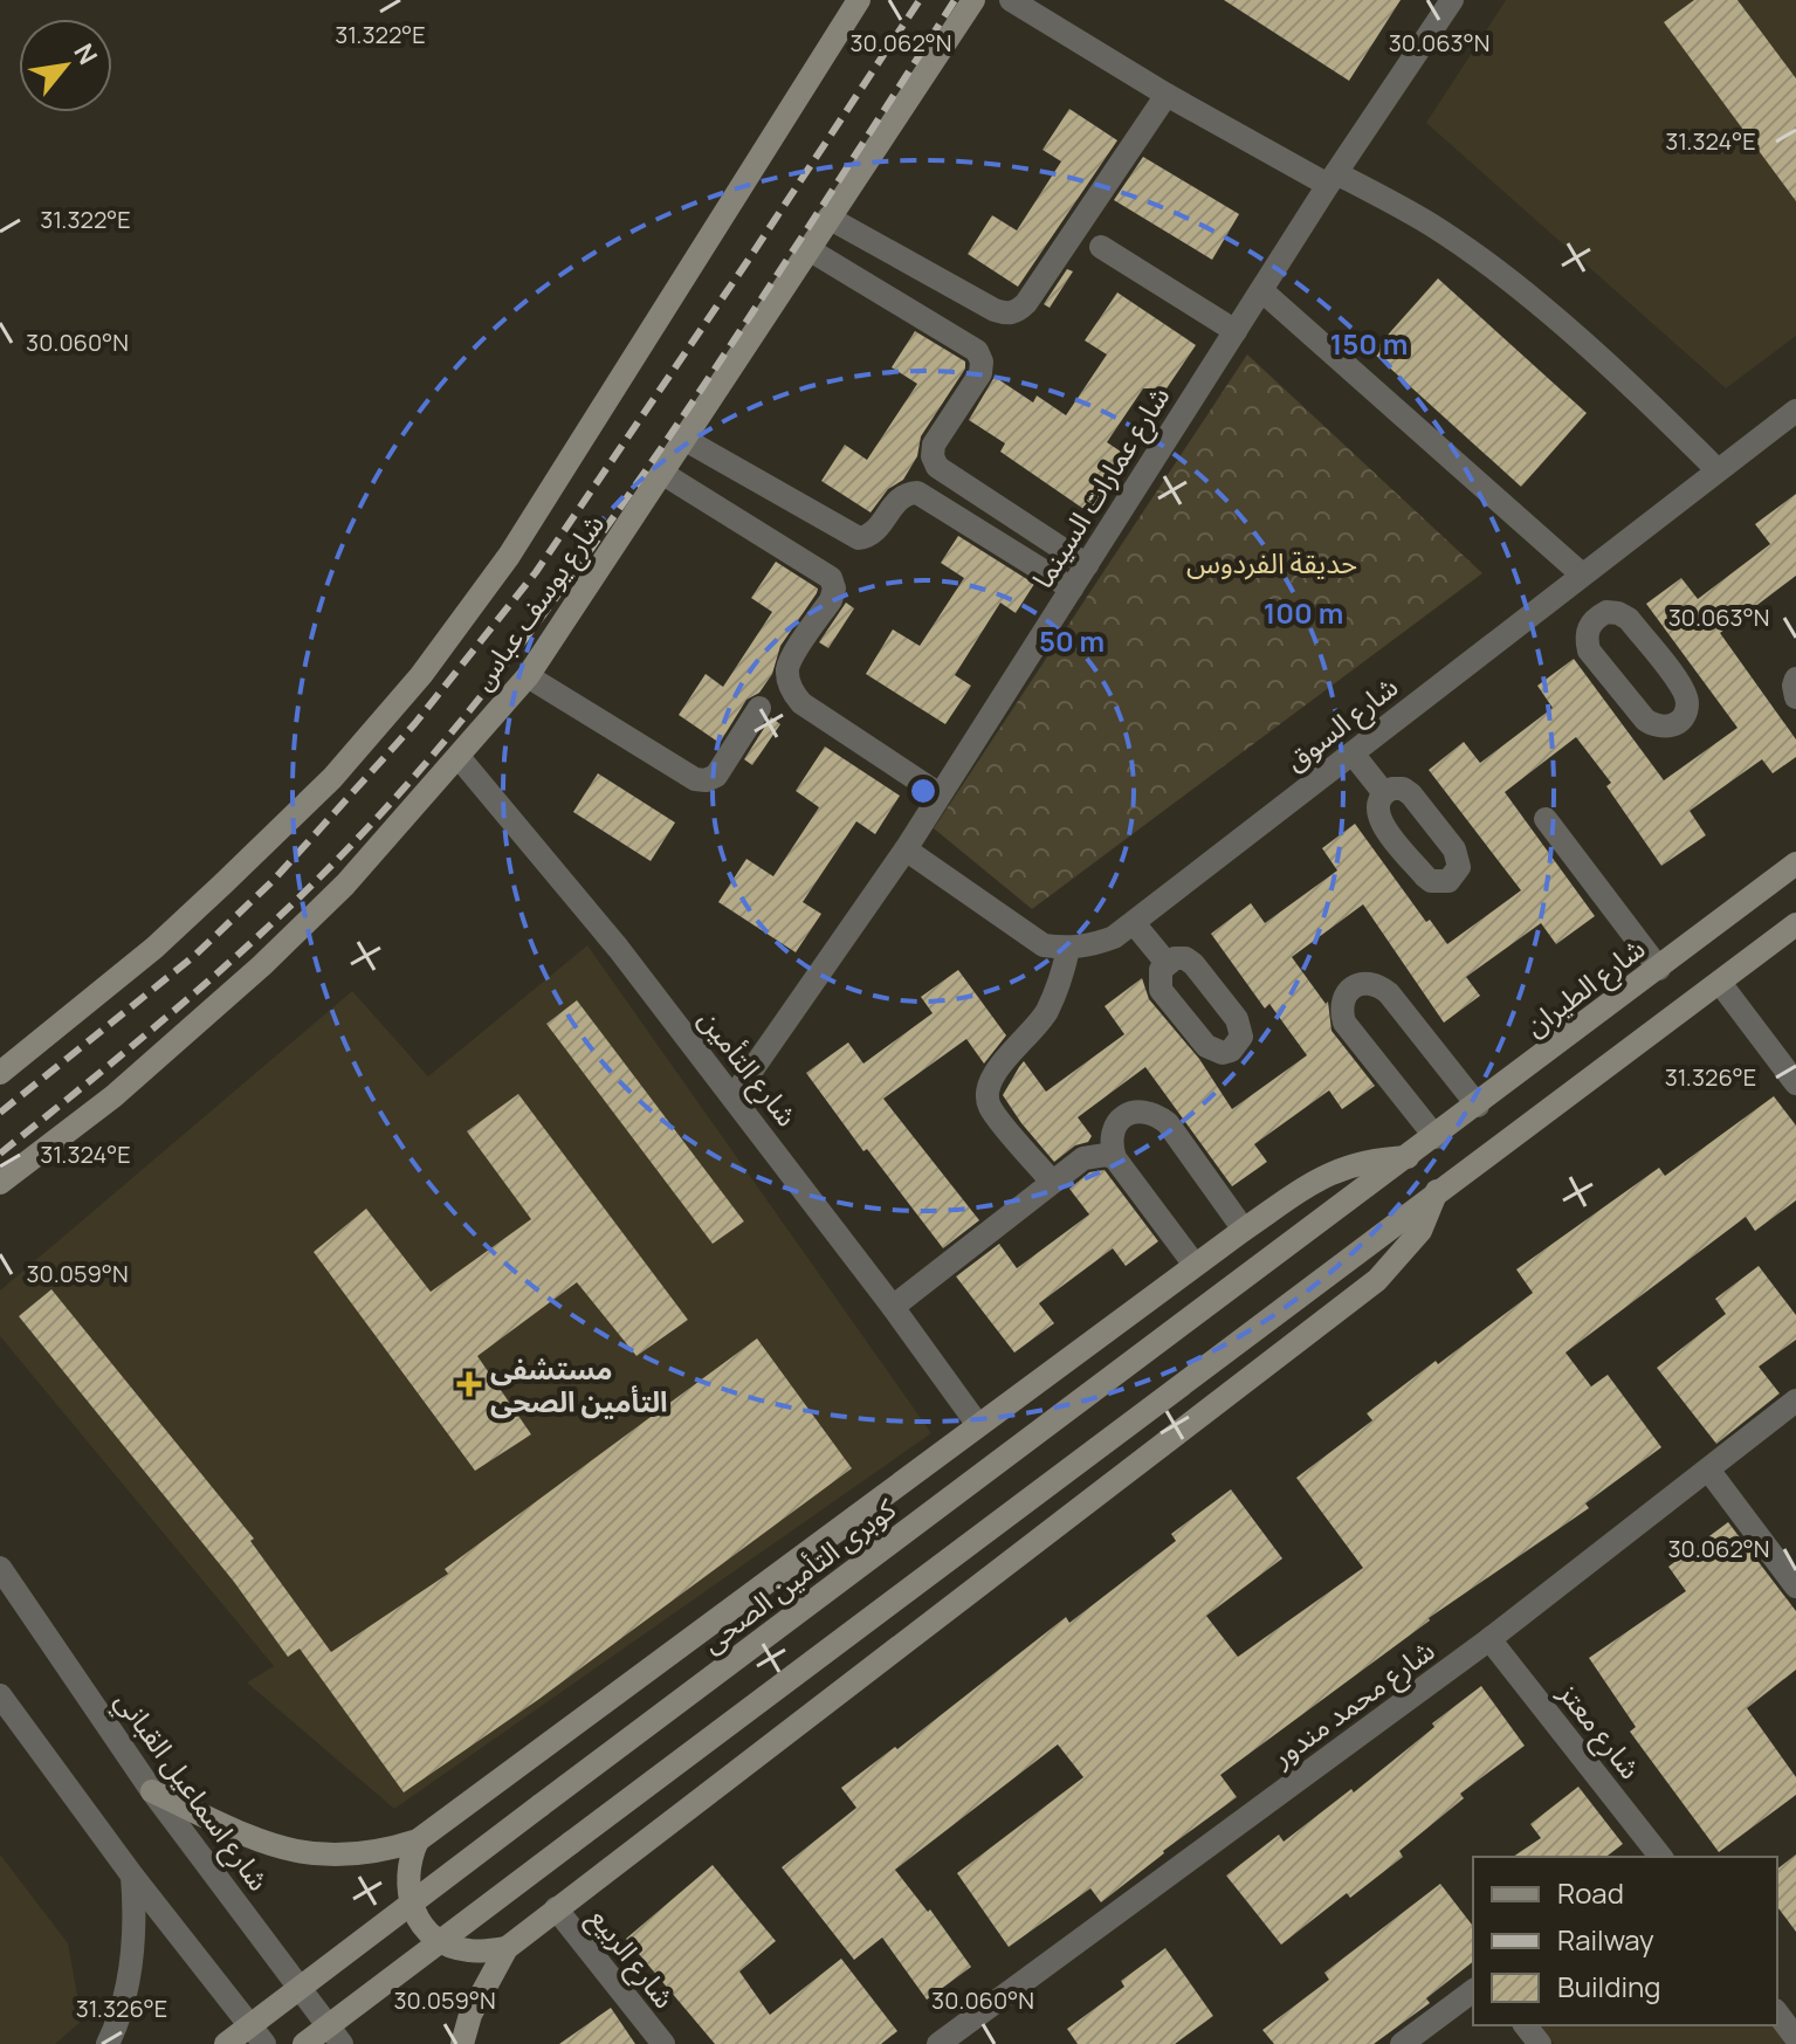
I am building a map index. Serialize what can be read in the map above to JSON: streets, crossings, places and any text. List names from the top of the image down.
{
  "streets": {
    "main road": ["شارع يوسف عباس", "شارع الطيران", "كوبرى التأمين الصحى"],
    "street": [
      "شارع عمارات السينما",
      "شارع السوق",
      "شارع التأمين",
      "شارع محمد مندور",
      "شارع معتز",
      "شارع اسماعيل القباني",
      "شارع الربيع"
    ]
  },
  "crossings": [
    ["شارع عمارات السينما", "شارع التأمين"],
    ["شارع يوسف عباس", "شارع التأمين"],
    ["شارع الطيران", "كوبرى التأمين الصحى"],
    ["شارع محمد مندور", "شارع معتز"]
  ],
  "parks": ["حديقة الفردوس"],
  "places": {
    "health": ["مستشفى التأمين الصحى"]
  },
  "legend": ["Road", "Railway", "Building"],
  "north": "top right",
  "coordinates": [
    "31.322°E",
    "30.062°N",
    "30.063°N",
    "31.324°E",
    "30.060°N",
    "31.326°E",
    "30.059°N"
  ],
  "rings": ["150 m", "100 m", "50 m"]
}
